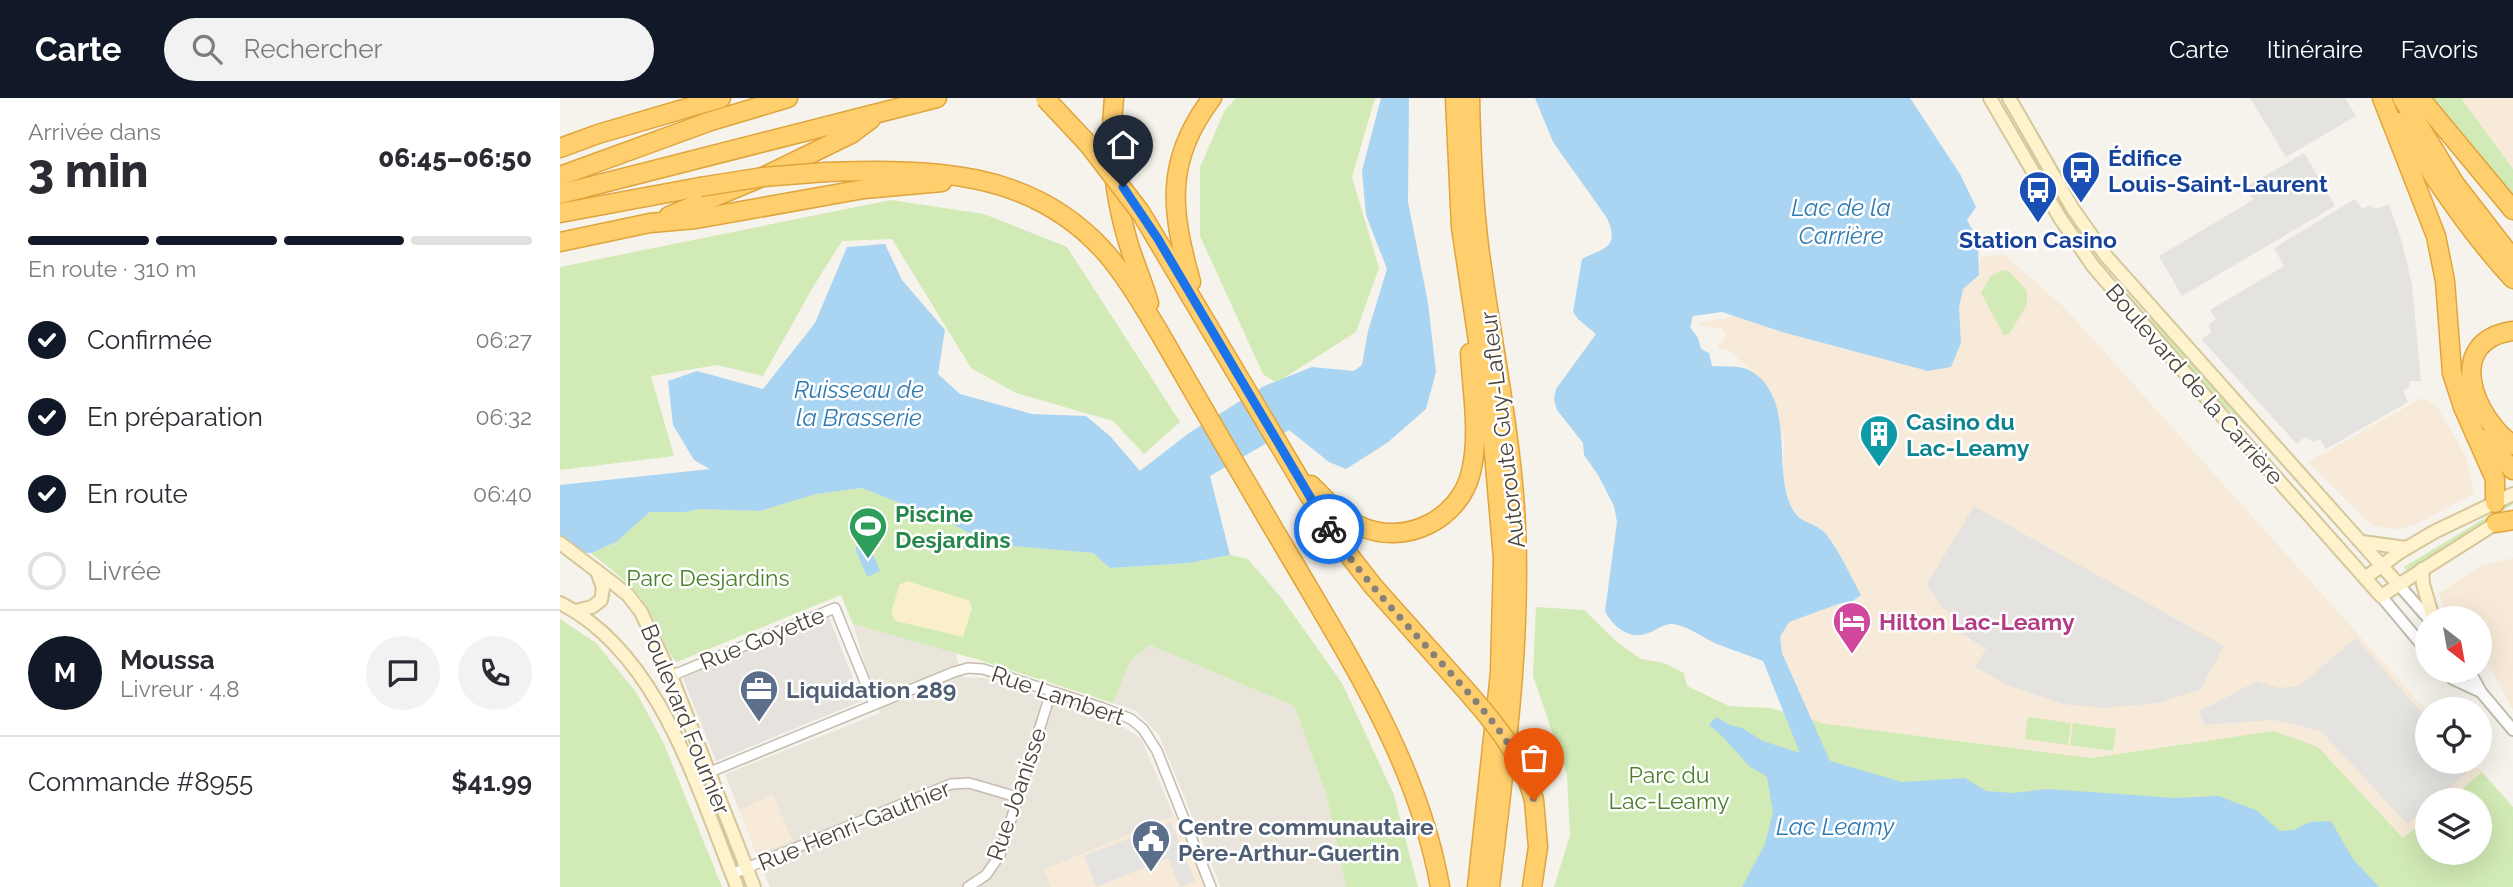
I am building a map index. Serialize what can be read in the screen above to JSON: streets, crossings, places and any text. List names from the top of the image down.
{
  "streets": {
    "highway": ["Autoroute Guy-Lafleur"],
    "main road": ["Boulevard de la Carrière", "Boulevard Fournier"],
    "street": [
      "Rue Goyette",
      "Rue Lambert",
      "Rue Joanisse",
      "Rue Henri-Gauthier"
    ]
  },
  "crossings": [
    ["Rue Goyette", "Rue Lambert"],
    ["Rue Goyette", "Boulevard Fournier"],
    ["Rue Lambert", "Boulevard Fournier"],
    ["Rue Lambert", "Rue Joanisse"],
    ["Boulevard Fournier", "Rue Henri-Gauthier"],
    ["Rue Joanisse", "Rue Henri-Gauthier"]
  ],
  "water": ["Lac de la Carrière", "Ruisseau de la Brasserie", "Lac Leamy"],
  "parks": ["Parc Desjardins", "Parc du Lac-Leamy"],
  "places": {
    "bus stop": ["Édifice Louis-Saint-Laurent", "Station Casino"],
    "building": ["Casino du Lac-Leamy"],
    "sports": ["Piscine Desjardins"],
    "hotel": ["Hilton Lac-Leamy"],
    "office": ["Liquidation 289"],
    "public building": ["Centre communautaire Père-Arthur-Guertin"]
  },
  "north": "bottom right",
  "page": {
    "header": "Carte",
    "search": "Rechercher",
    "nav": ["Carte", "Itinéraire", "Favoris"],
    "heading": ["3 min", "Arrivée dans", "06:45–06:50"],
    "panel": [
      "Moussa",
      "Livreur · 4.8",
      "Commande #8955",
      "$41.99"
    ],
    "bar": "En route · 310 m",
    "list": [
      ["Confirmée", "06:27"],
      ["En préparation", "06:32"],
      ["En route", "06:40"],
      "Livrée"
    ],
    "round": "M"
  }
}
